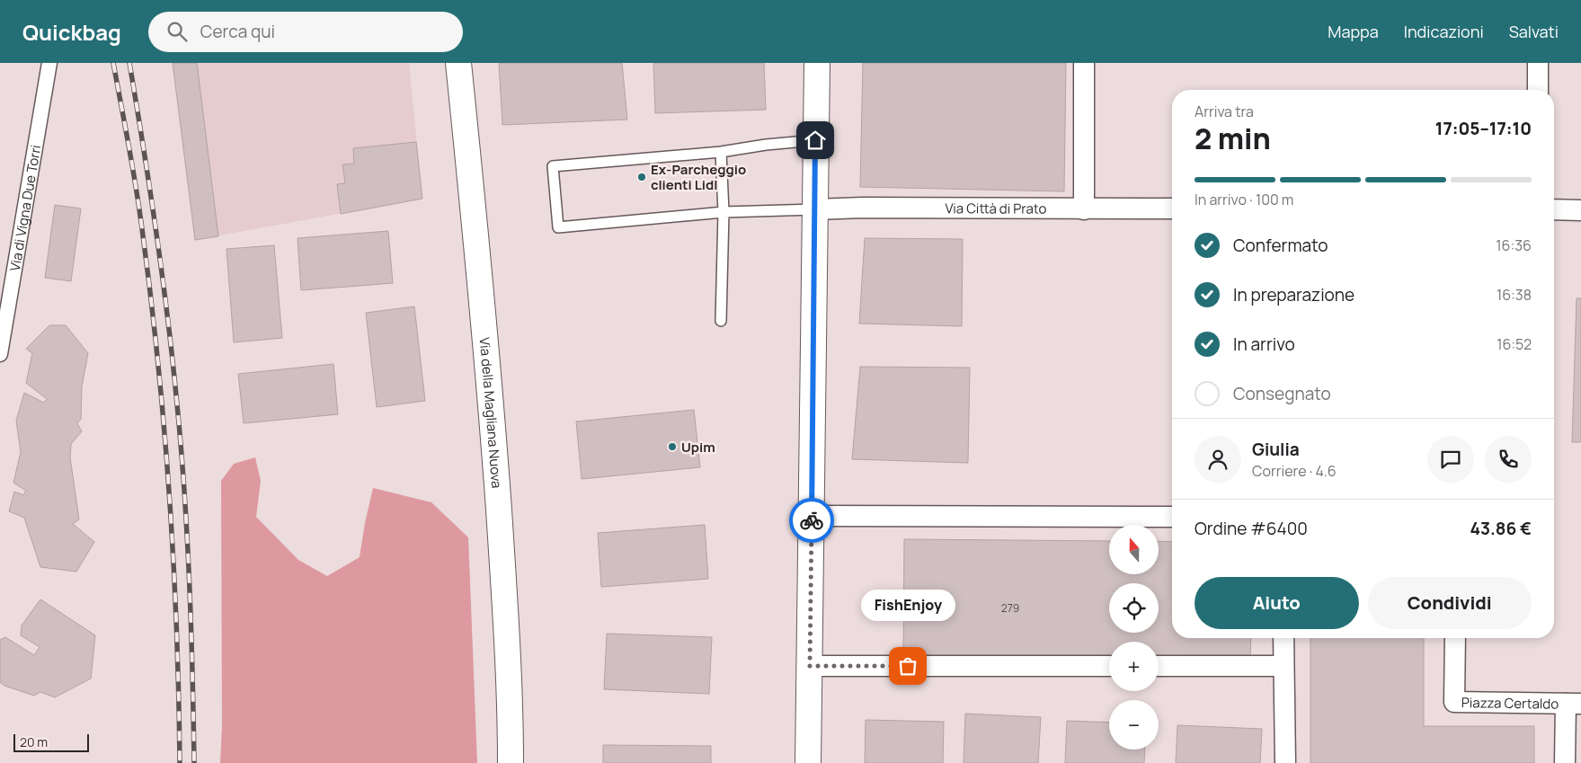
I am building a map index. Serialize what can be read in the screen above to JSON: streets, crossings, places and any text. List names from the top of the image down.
{
  "streets": {
    "main road": ["Via della Magliana Nuova"],
    "street": ["Via di Vigna Due Torri", "Via Città di Prato", "Piazza Certaldo"]
  },
  "places": ["Ex-Parcheggio clienti Lidl", "Upim", "FishEnjoy"],
  "house_numbers": ["279"],
  "scale_bar": "20 m",
  "north": "top",
  "page": {
    "header": "Quickbag",
    "search": "Cerca qui",
    "nav": ["Mappa", "Indicazioni", "Salvati"],
    "heading": ["2 min", "Arriva tra", "17:05–17:10"],
    "panel": [
      "Giulia",
      "Corriere · 4.6",
      "Ordine #6400",
      "43.86 €"
    ],
    "bar": "In arrivo · 100 m",
    "list": [
      ["Confermato", "16:36"],
      ["In preparazione", "16:38"],
      ["In arrivo", "16:52"],
      "Consegnato"
    ],
    "map_buttons": ["+", "−"],
    "buttons": ["Aiuto", "Condividi"],
    "bubble": "FishEnjoy",
    "scale": "20 m"
  }
}
